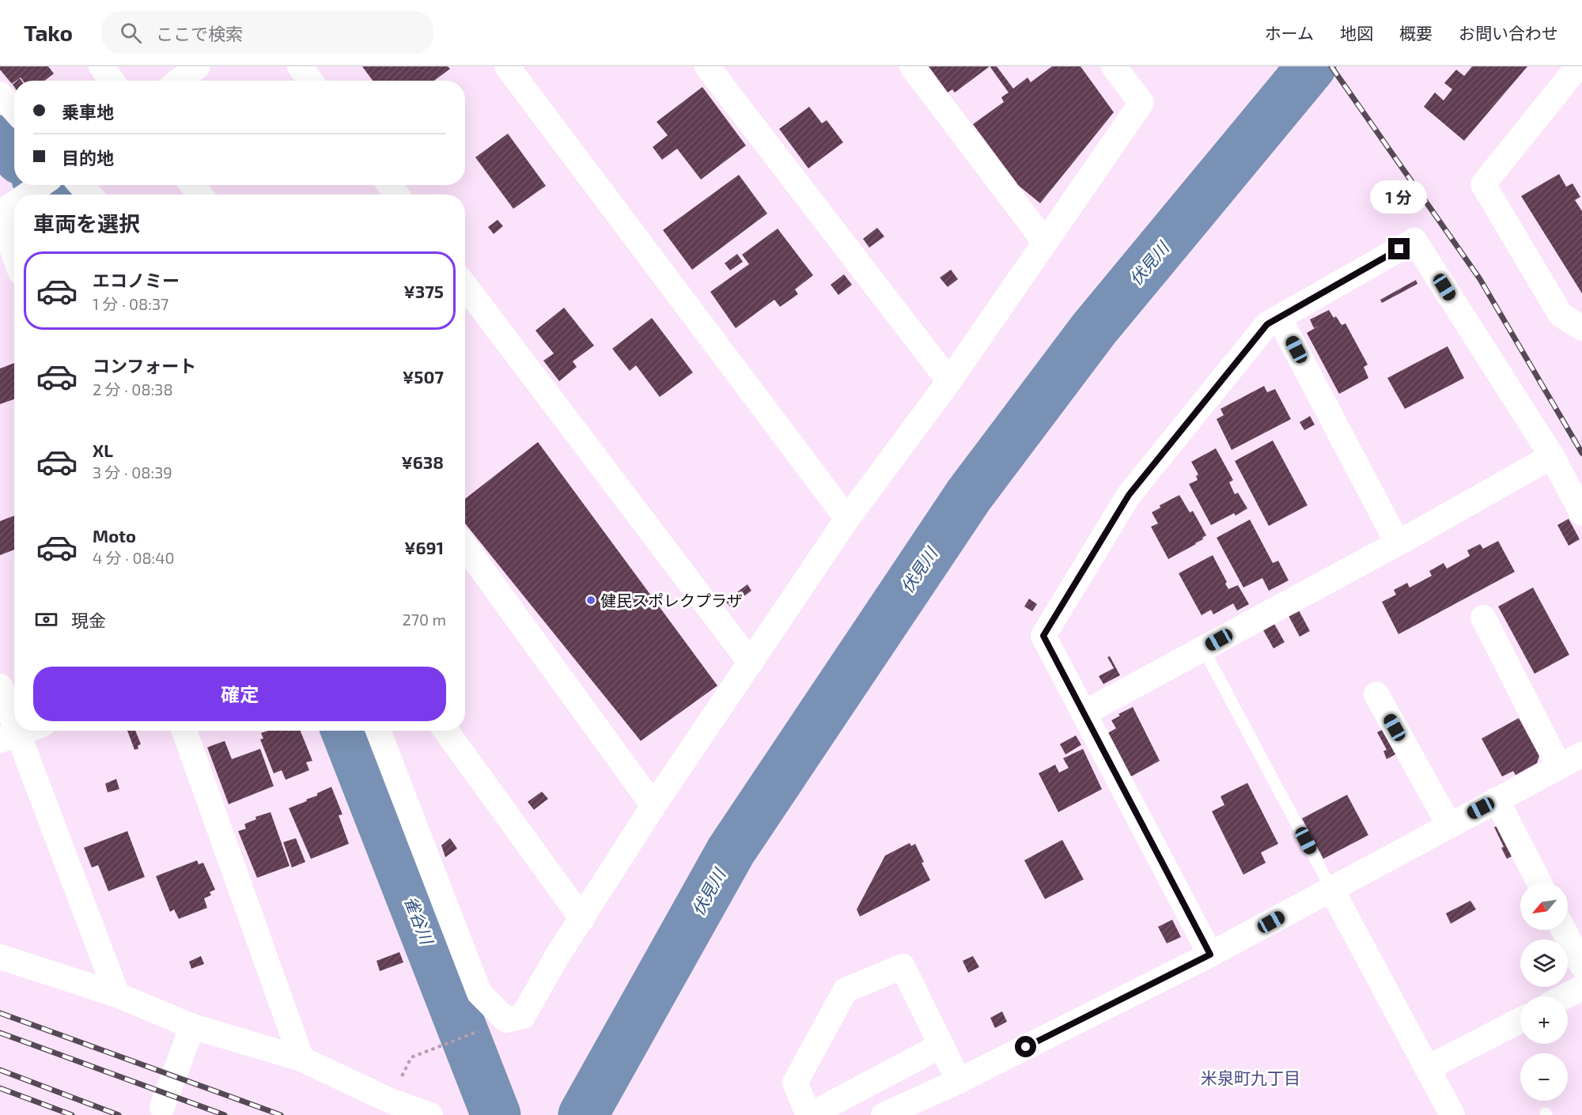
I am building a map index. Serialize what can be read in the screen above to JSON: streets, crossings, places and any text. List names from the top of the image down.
{
  "districts": ["米泉町九丁目"],
  "water": ["伏見川", "雀谷川"],
  "places": ["健民スポレクプラザ"],
  "north": "bottom left",
  "page": {
    "header": "Tako",
    "search": "ここで検索",
    "nav": [
      "ホーム",
      "地図",
      "概要",
      "お問い合わせ"
    ],
    "banner": ["乗車地", "目的地"],
    "bubble": "1 分",
    "heading": "車両を選択",
    "list": [
      {
        "name": "エコノミー",
        "note": "1 分 · 08:37",
        "value": "¥375"
      },
      {
        "name": "コンフォート",
        "note": "2 分 · 08:38",
        "value": "¥507"
      },
      {
        "name": "XL",
        "note": "3 分 · 08:39",
        "value": "¥638"
      },
      {
        "name": "Moto",
        "note": "4 分 · 08:40",
        "value": "¥691"
      }
    ],
    "pay": ["現金", "270 m"],
    "buttons": "確定",
    "map_buttons": ["+", "−"]
  }
}
